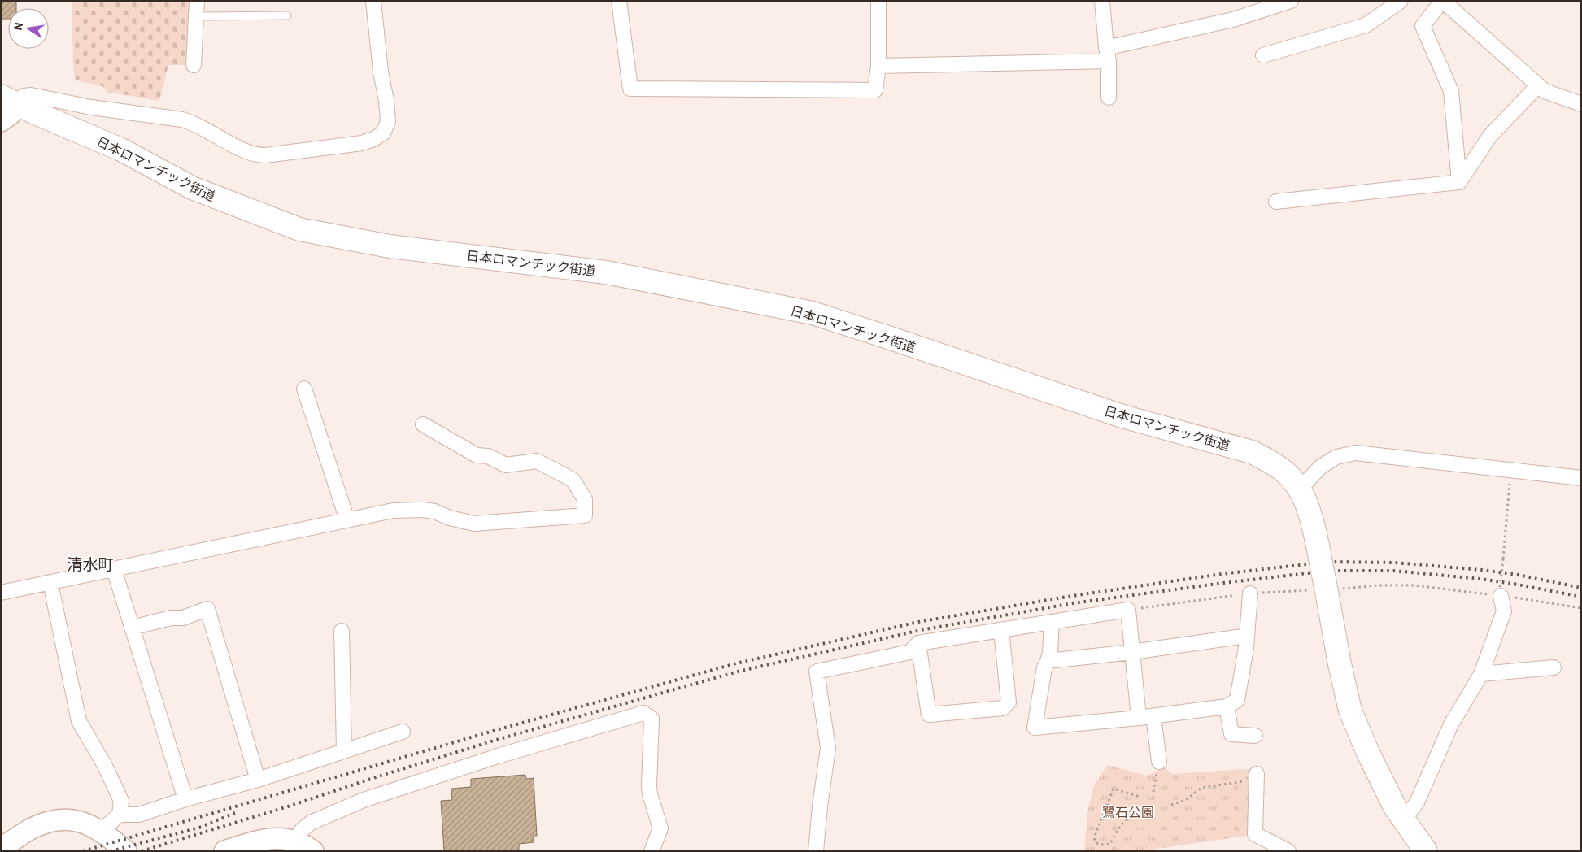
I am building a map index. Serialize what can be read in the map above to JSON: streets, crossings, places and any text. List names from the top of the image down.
{
  "streets": {
    "highway": ["日本ロマンチック街道"]
  },
  "districts": ["清水町"],
  "parks": ["鷺石公園"],
  "north": "left"
}
